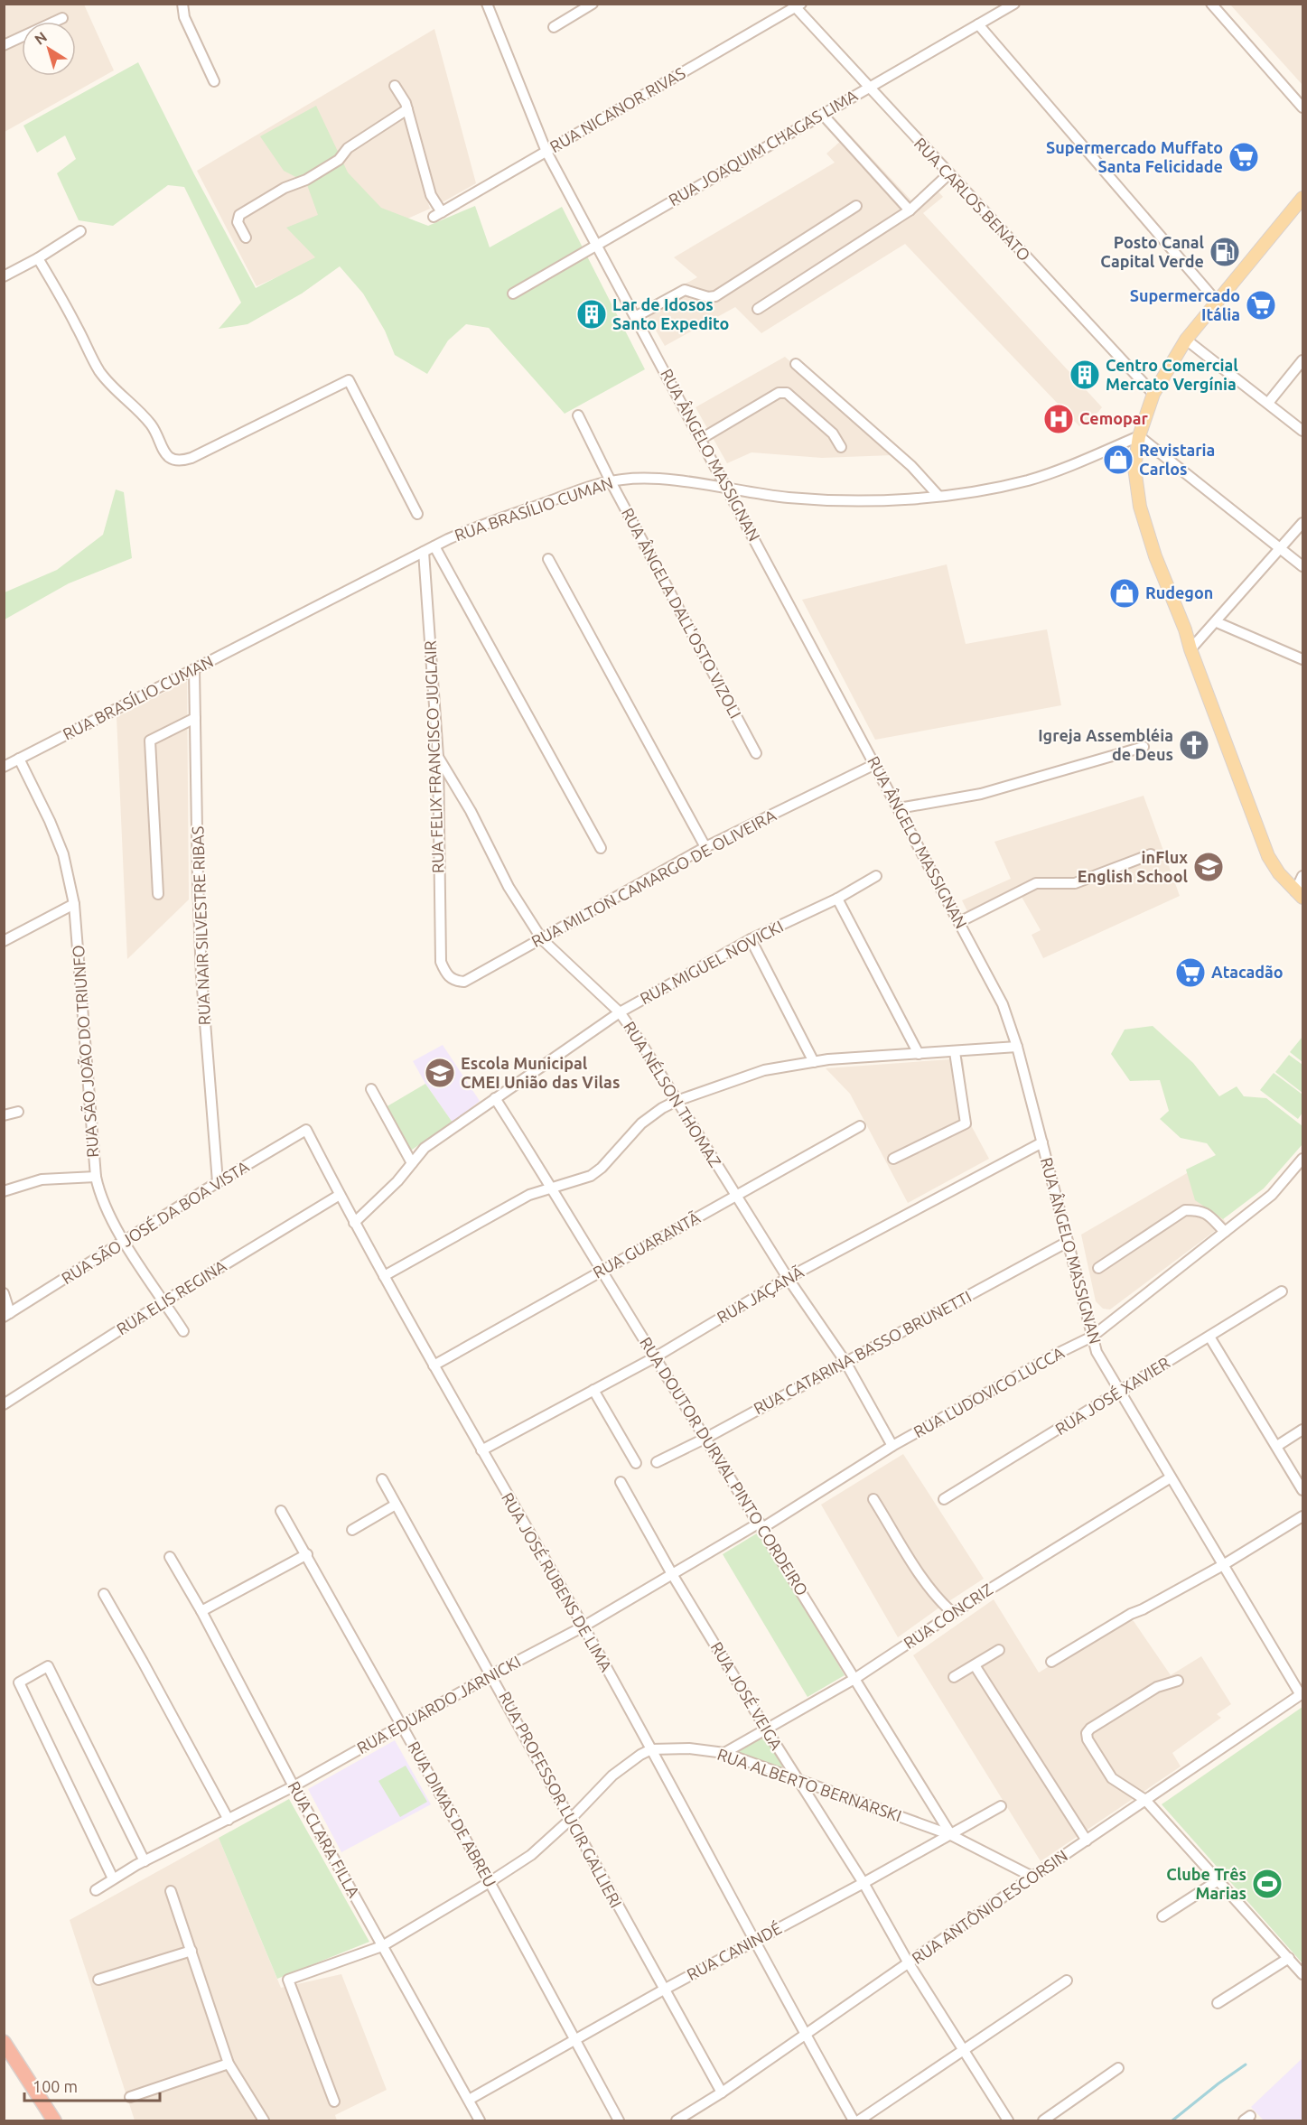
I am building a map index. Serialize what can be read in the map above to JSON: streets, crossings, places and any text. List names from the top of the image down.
{
  "streets": {
    "street": [
      "RUA NICANOR RIVAS",
      "RUA JOAQUIM CHAGAS LIMA",
      "RUA CARLOS BENATO",
      "RUA ÂNGELO MASSIGNAN",
      "RUA BRASÍLIO CUMAN",
      "RUA ÂNGELA DALL'OSTO VIZOLI",
      "RUA FELIX FRANCISCO JUGLAIR",
      "RUA MILTON CAMARGO DE OLIVEIRA",
      "RUA NAIR SILVESTRE RIBAS",
      "RUA MIGUEL NOVICKI",
      "RUA SÃO JOÃO DO TRIUNFO",
      "RUA NÉLSON THOMAZ",
      "RUA SÃO JOSÉ DA BOA VISTA",
      "RUA GUARANTÃ",
      "RUA JAÇANÃ",
      "RUA ELIS REGINA",
      "RUA CATARINA BASSO BRUNETTI",
      "RUA LUDOVICO LUCCA",
      "RUA JOSÉ XAVIER",
      "RUA DOUTOR DURVAL PINTO CORDEIRO",
      "RUA JOSÉ RUBENS DE LIMA",
      "RUA CONCRIZ",
      "RUA JOSÉ VEIGA",
      "RUA EDUARDO JARNICKI",
      "RUA ALBERTO BERNARSKI",
      "RUA PROFESSOR LUCIR GALLIERI",
      "RUA DIMAS DE ABREU",
      "RUA CLARA FILLA",
      "RUA ANTÔNIO ESCORSIN",
      "RUA CANINDÉ"
    ]
  },
  "crossings": [
    ["RUA NICANOR RIVAS", "RUA CARLOS BENATO"],
    ["RUA NICANOR RIVAS", "RUA ÂNGELO MASSIGNAN"],
    ["RUA JOAQUIM CHAGAS LIMA", "RUA CARLOS BENATO"],
    ["RUA JOAQUIM CHAGAS LIMA", "RUA ÂNGELO MASSIGNAN"],
    ["RUA ÂNGELO MASSIGNAN", "RUA BRASÍLIO CUMAN"],
    ["RUA ÂNGELO MASSIGNAN", "RUA MILTON CAMARGO DE OLIVEIRA"],
    ["RUA ÂNGELO MASSIGNAN", "RUA JAÇANÃ"],
    ["RUA ÂNGELO MASSIGNAN", "RUA CATARINA BASSO BRUNETTI"],
    ["RUA ÂNGELO MASSIGNAN", "RUA LUDOVICO LUCCA"],
    ["RUA ÂNGELO MASSIGNAN", "RUA JOSÉ XAVIER"],
    ["RUA ÂNGELO MASSIGNAN", "RUA CONCRIZ"],
    ["RUA ÂNGELO MASSIGNAN", "RUA ANTÔNIO ESCORSIN"],
    ["RUA BRASÍLIO CUMAN", "RUA ÂNGELA DALL'OSTO VIZOLI"],
    ["RUA BRASÍLIO CUMAN", "RUA FELIX FRANCISCO JUGLAIR"],
    ["RUA BRASÍLIO CUMAN", "RUA NAIR SILVESTRE RIBAS"],
    ["RUA BRASÍLIO CUMAN", "RUA SÃO JOÃO DO TRIUNFO"],
    ["RUA FELIX FRANCISCO JUGLAIR", "RUA MILTON CAMARGO DE OLIVEIRA"],
    ["RUA FELIX FRANCISCO JUGLAIR", "RUA NÉLSON THOMAZ"],
    ["RUA MILTON CAMARGO DE OLIVEIRA", "RUA NÉLSON THOMAZ"],
    ["RUA NAIR SILVESTRE RIBAS", "RUA SÃO JOSÉ DA BOA VISTA"],
    ["RUA MIGUEL NOVICKI", "RUA NÉLSON THOMAZ"],
    ["RUA MIGUEL NOVICKI", "RUA DOUTOR DURVAL PINTO CORDEIRO"],
    ["RUA MIGUEL NOVICKI", "RUA JOSÉ RUBENS DE LIMA"],
    ["RUA SÃO JOÃO DO TRIUNFO", "RUA SÃO JOSÉ DA BOA VISTA"],
    ["RUA SÃO JOÃO DO TRIUNFO", "RUA ELIS REGINA"],
    ["RUA NÉLSON THOMAZ", "RUA GUARANTÃ"],
    ["RUA NÉLSON THOMAZ", "RUA JAÇANÃ"],
    ["RUA NÉLSON THOMAZ", "RUA CATARINA BASSO BRUNETTI"],
    ["RUA NÉLSON THOMAZ", "RUA LUDOVICO LUCCA"],
    ["RUA SÃO JOSÉ DA BOA VISTA", "RUA JOSÉ RUBENS DE LIMA"],
    ["RUA GUARANTÃ", "RUA DOUTOR DURVAL PINTO CORDEIRO"],
    ["RUA GUARANTÃ", "RUA JOSÉ RUBENS DE LIMA"],
    ["RUA JAÇANÃ", "RUA DOUTOR DURVAL PINTO CORDEIRO"],
    ["RUA JAÇANÃ", "RUA JOSÉ RUBENS DE LIMA"],
    ["RUA ELIS REGINA", "RUA JOSÉ RUBENS DE LIMA"],
    ["RUA CATARINA BASSO BRUNETTI", "RUA DOUTOR DURVAL PINTO CORDEIRO"],
    ["RUA LUDOVICO LUCCA", "RUA DOUTOR DURVAL PINTO CORDEIRO"],
    ["RUA LUDOVICO LUCCA", "RUA EDUARDO JARNICKI"],
    ["RUA DOUTOR DURVAL PINTO CORDEIRO", "RUA CONCRIZ"],
    ["RUA DOUTOR DURVAL PINTO CORDEIRO", "RUA EDUARDO JARNICKI"],
    ["RUA DOUTOR DURVAL PINTO CORDEIRO", "RUA ALBERTO BERNARSKI"],
    ["RUA DOUTOR DURVAL PINTO CORDEIRO", "RUA CANINDÉ"],
    ["RUA JOSÉ RUBENS DE LIMA", "RUA EDUARDO JARNICKI"],
    ["RUA JOSÉ RUBENS DE LIMA", "RUA ALBERTO BERNARSKI"],
    ["RUA JOSÉ RUBENS DE LIMA", "RUA ANTÔNIO ESCORSIN"],
    ["RUA JOSÉ RUBENS DE LIMA", "RUA CANINDÉ"],
    ["RUA CONCRIZ", "RUA JOSÉ VEIGA"],
    ["RUA CONCRIZ", "RUA ALBERTO BERNARSKI"],
    ["RUA JOSÉ VEIGA", "RUA EDUARDO JARNICKI"],
    ["RUA JOSÉ VEIGA", "RUA ALBERTO BERNARSKI"],
    ["RUA JOSÉ VEIGA", "RUA ANTÔNIO ESCORSIN"],
    ["RUA JOSÉ VEIGA", "RUA CANINDÉ"],
    ["RUA EDUARDO JARNICKI", "RUA PROFESSOR LUCIR GALLIERI"],
    ["RUA EDUARDO JARNICKI", "RUA DIMAS DE ABREU"],
    ["RUA EDUARDO JARNICKI", "RUA CLARA FILLA"],
    ["RUA ALBERTO BERNARSKI", "RUA ANTÔNIO ESCORSIN"],
    ["RUA ALBERTO BERNARSKI", "RUA CANINDÉ"],
    ["RUA PROFESSOR LUCIR GALLIERI", "RUA ANTÔNIO ESCORSIN"],
    ["RUA PROFESSOR LUCIR GALLIERI", "RUA CANINDÉ"],
    ["RUA DIMAS DE ABREU", "RUA CANINDÉ"],
    ["RUA CLARA FILLA", "RUA CANINDÉ"]
  ],
  "places": {
    "supermarket": ["Supermercado Muffato Santa Felicidade", "Supermercado Itália", "Atacadão"],
    "fuel station": ["Posto Canal Capital Verde"],
    "building": ["Lar de Idosos Santo Expedito", "Centro Comercial Mercato Vergínia"],
    "hospital": ["Cemopar"],
    "shop": ["Revistaria Carlos", "Rudegon"],
    "church": ["Igreja Assembléia de Deus"],
    "school or university": ["inFlux English School", "Escola Municipal CMEI União das Vilas"],
    "sports": ["Clube Três Marias"]
  },
  "scale_bar": "100 m",
  "north": "top left"
}
